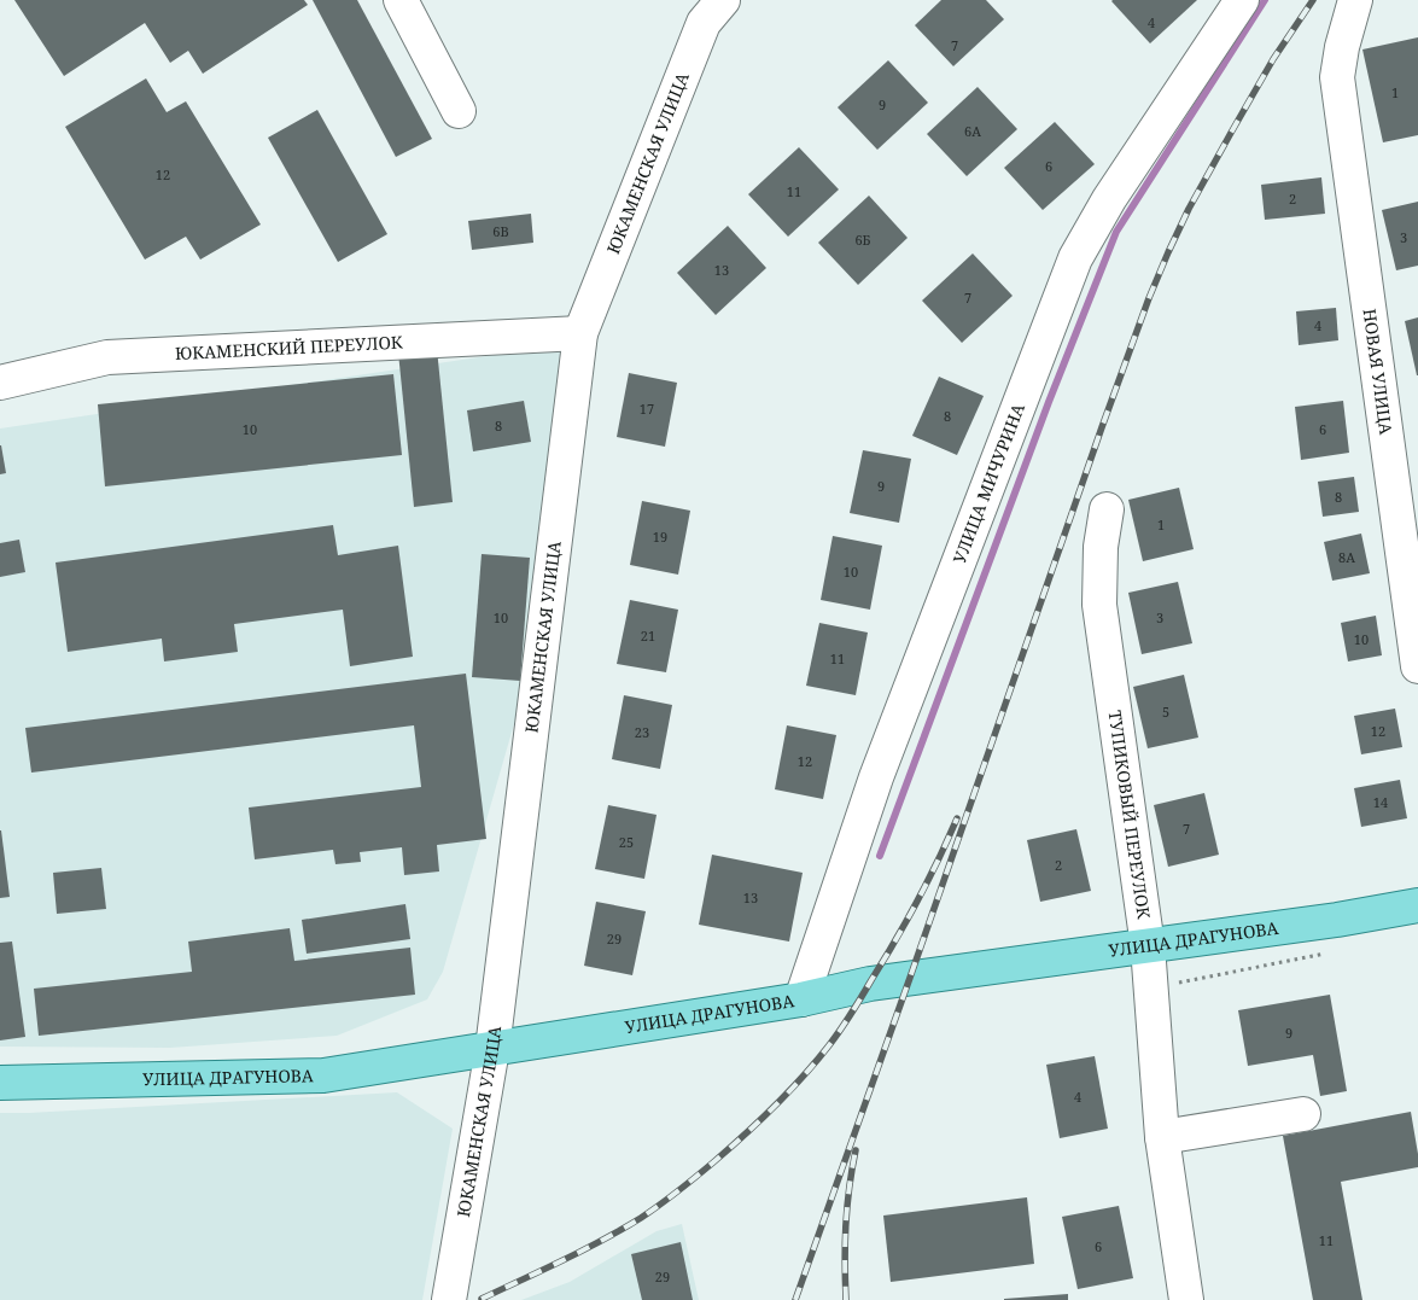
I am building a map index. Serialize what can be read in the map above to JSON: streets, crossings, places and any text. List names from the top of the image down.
{
  "streets": {
    "main road": ["УЛИЦА ДРАГУНОВА"],
    "street": [
      "ЮКАМЕНСКАЯ УЛИЦА",
      "ЮКАМЕНСКИЙ ПЕРЕУЛОК",
      "НОВАЯ УЛИЦА",
      "УЛИЦА МИЧУРИНА",
      "ТУПИКОВЫЙ ПЕРЕУЛОК"
    ]
  },
  "crossings": [
    ["ЮКАМЕНСКАЯ УЛИЦА", "ЮКАМЕНСКИЙ ПЕРЕУЛОК"],
    ["ЮКАМЕНСКАЯ УЛИЦА", "УЛИЦА ДРАГУНОВА"],
    ["УЛИЦА МИЧУРИНА", "УЛИЦА ДРАГУНОВА"],
    ["ТУПИКОВЫЙ ПЕРЕУЛОК", "УЛИЦА ДРАГУНОВА"]
  ],
  "house_numbers": [
    "4",
    "7",
    "1",
    "9",
    "6А",
    "6",
    "12",
    "11",
    "2",
    "6В",
    "3",
    "6Б",
    "13",
    "7",
    "4",
    "17",
    "8",
    "8",
    "10",
    "6",
    "9",
    "8",
    "1",
    "19",
    "8А",
    "10",
    "10",
    "3",
    "21",
    "10",
    "11",
    "5",
    "12",
    "23",
    "12",
    "14",
    "7",
    "25",
    "2",
    "13",
    "29",
    "9",
    "4",
    "11",
    "6",
    "29"
  ]
}
